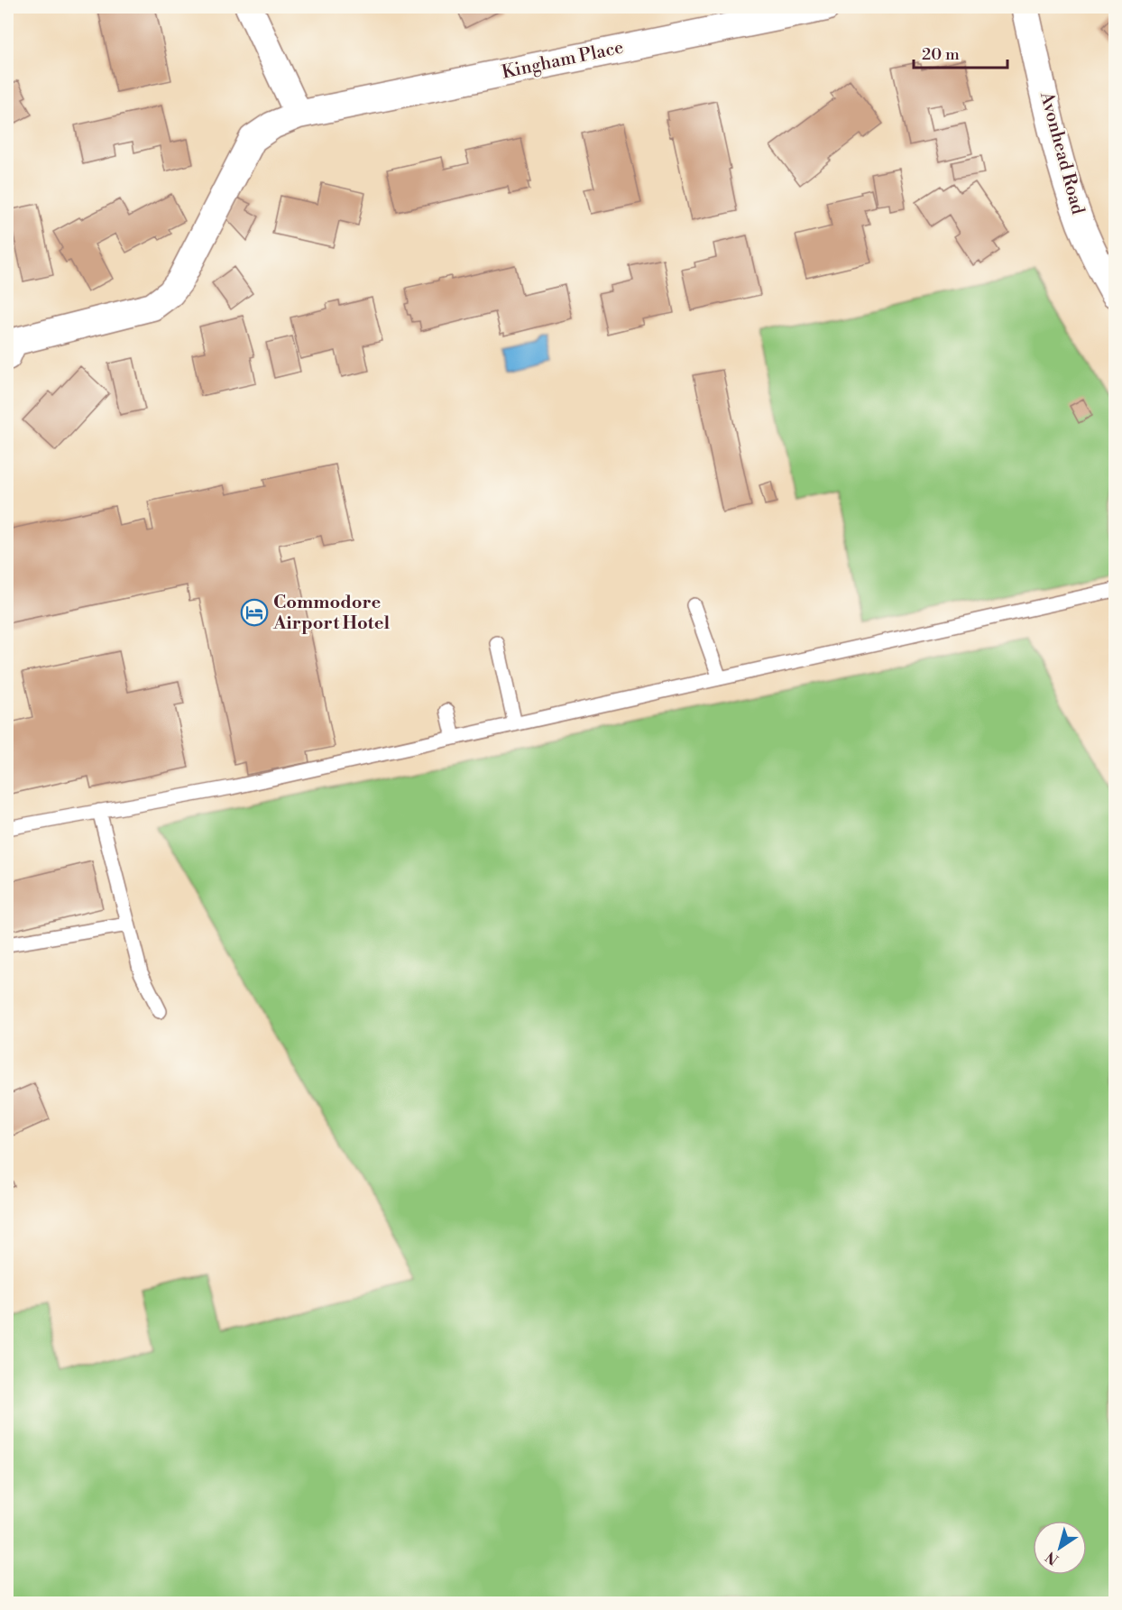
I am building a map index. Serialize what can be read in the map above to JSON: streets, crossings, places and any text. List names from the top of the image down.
{
  "streets": {
    "street": ["Kingham Place", "Avonhead Road"]
  },
  "places": {
    "hotel": ["Commodore Airport Hotel"]
  },
  "scale_bar": "20 m",
  "north": "bottom left"
}
